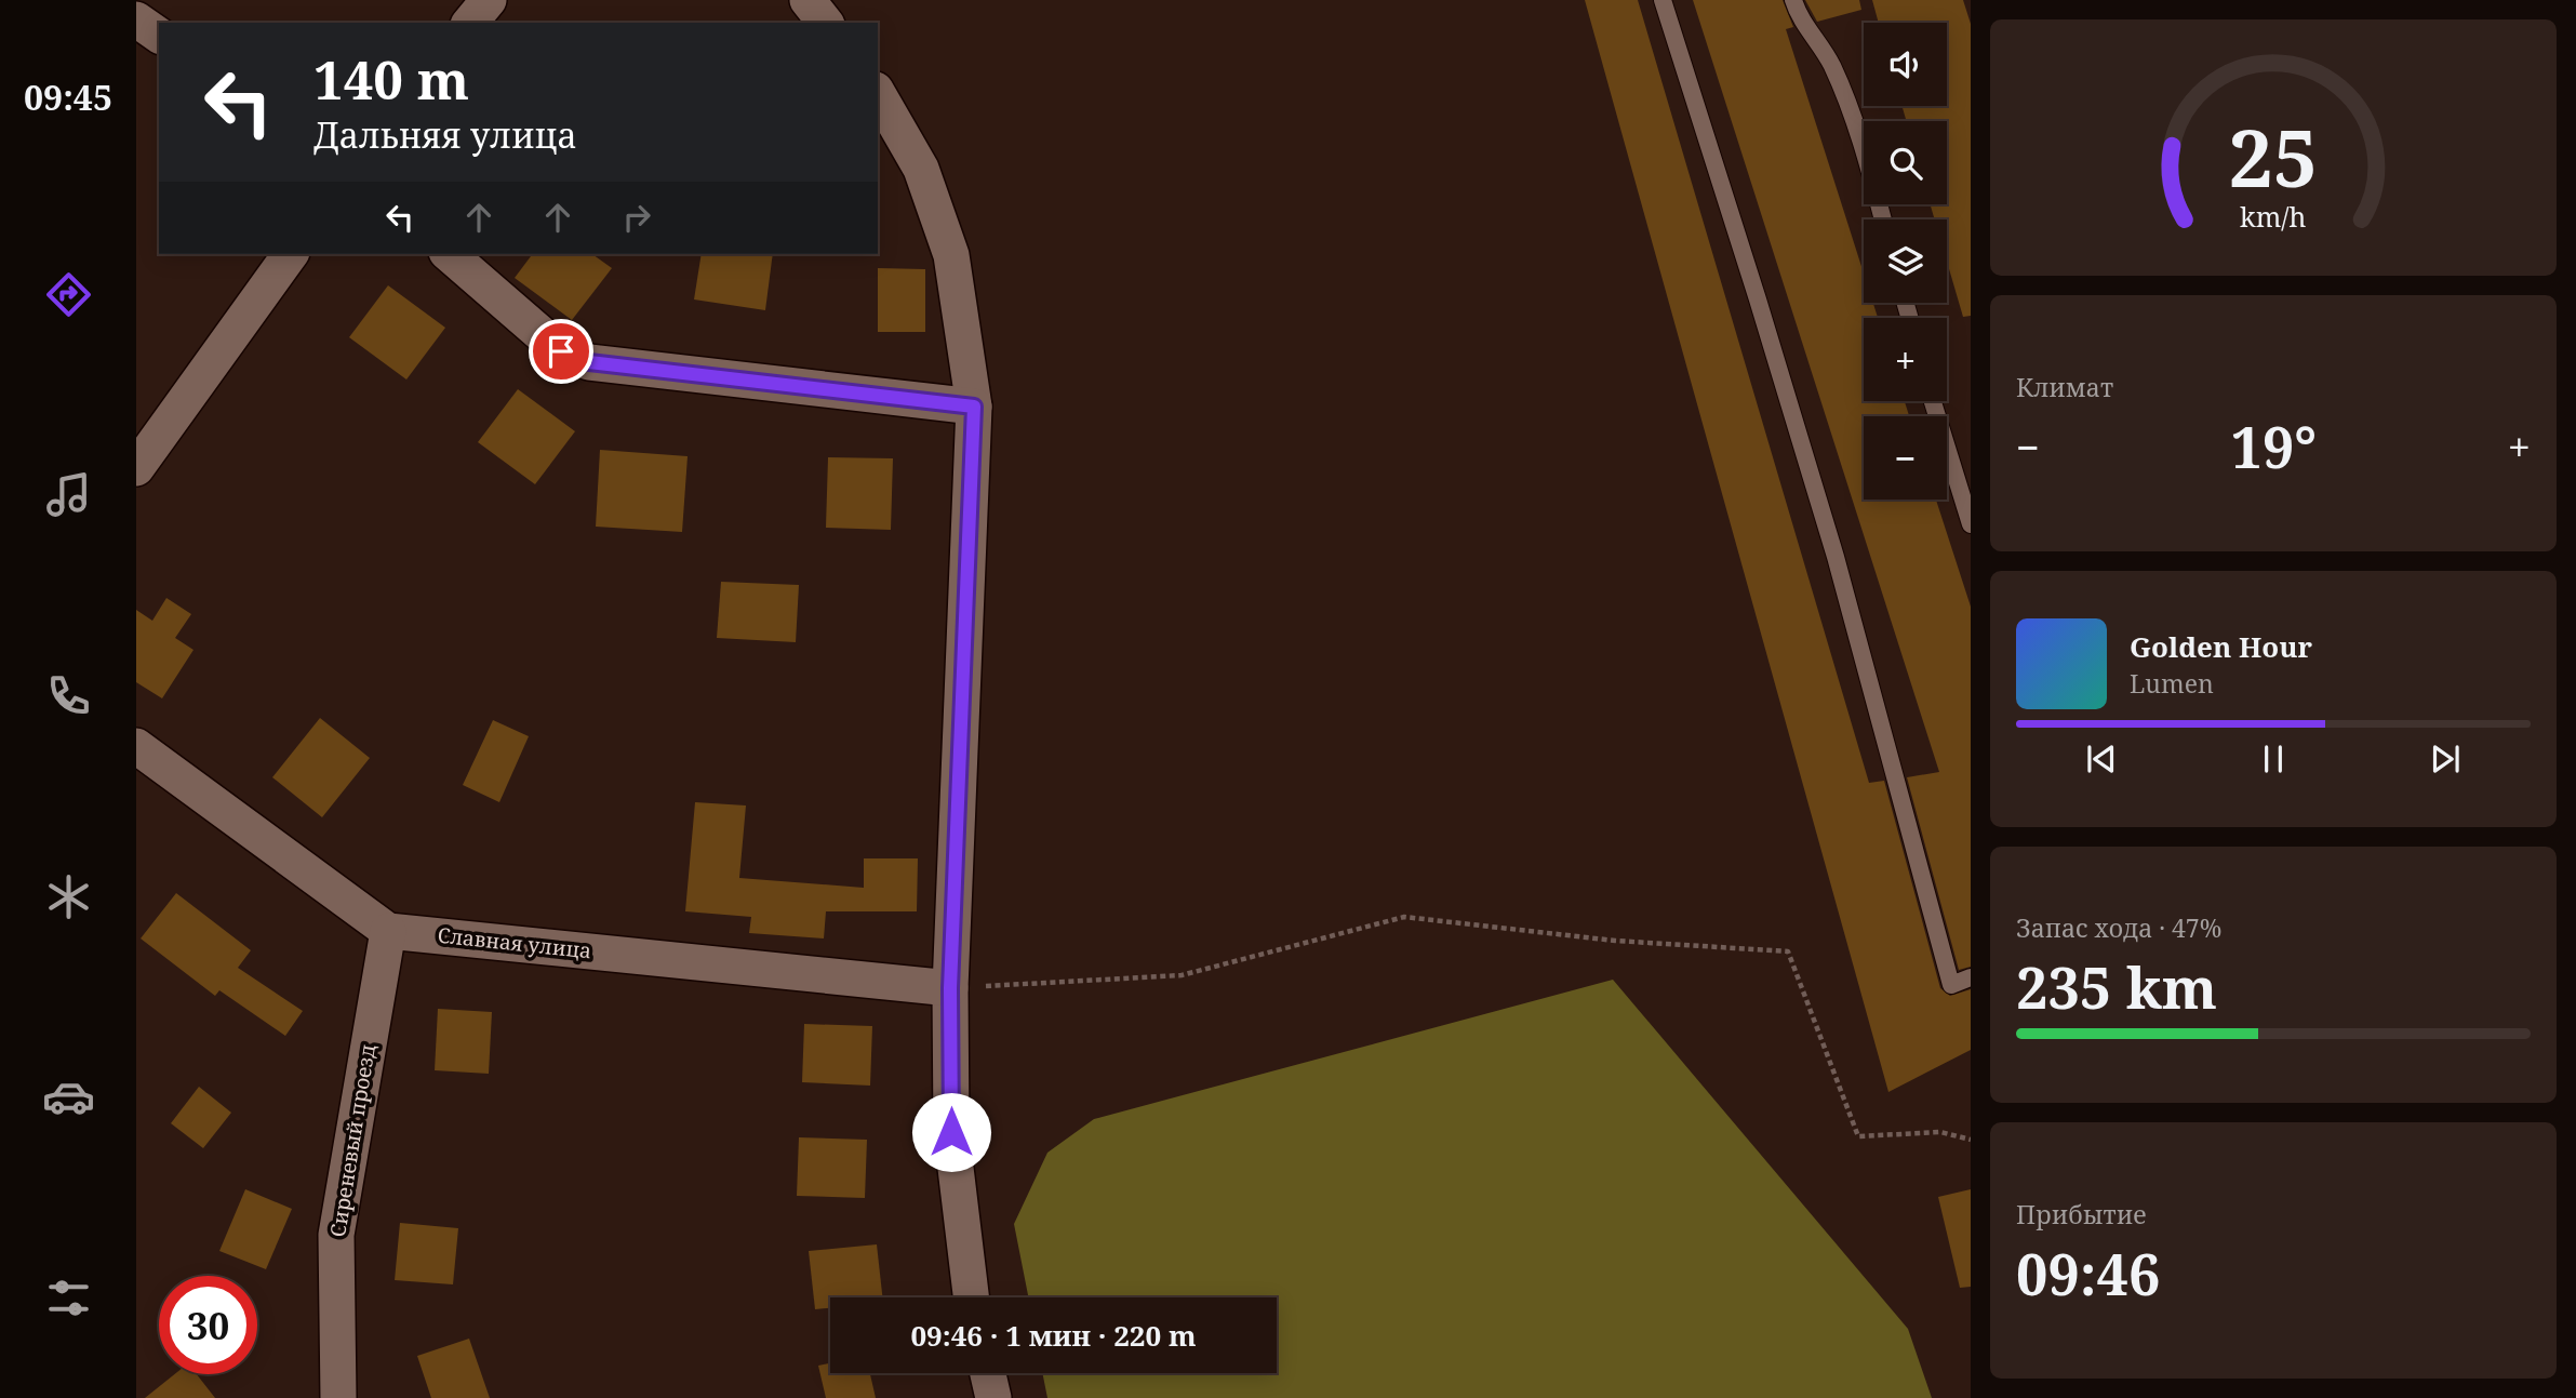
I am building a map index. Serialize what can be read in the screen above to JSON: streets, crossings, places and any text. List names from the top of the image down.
{
  "streets": {
    "street": ["Славная улица", "Сиреневый проезд"]
  },
  "crossings": [
    ["Славная улица", "Сиреневый проезд"]
  ],
  "page": {
    "tabs": "09:45",
    "map_buttons": ["+", "−"],
    "turn": ["140 m", "Дальняя улица"],
    "tile": [
      "Климат",
      ["Запас хода · 47%", "235 km"],
      ["Прибытие", "09:46"]
    ],
    "heat": ["−", "19°", "+"],
    "song": ["Golden Hour", "Lumen"],
    "limit": "30",
    "trip": "09:46 · 1 мин · 220 m",
    "gauge": ["25", "km/h"]
  }
}
